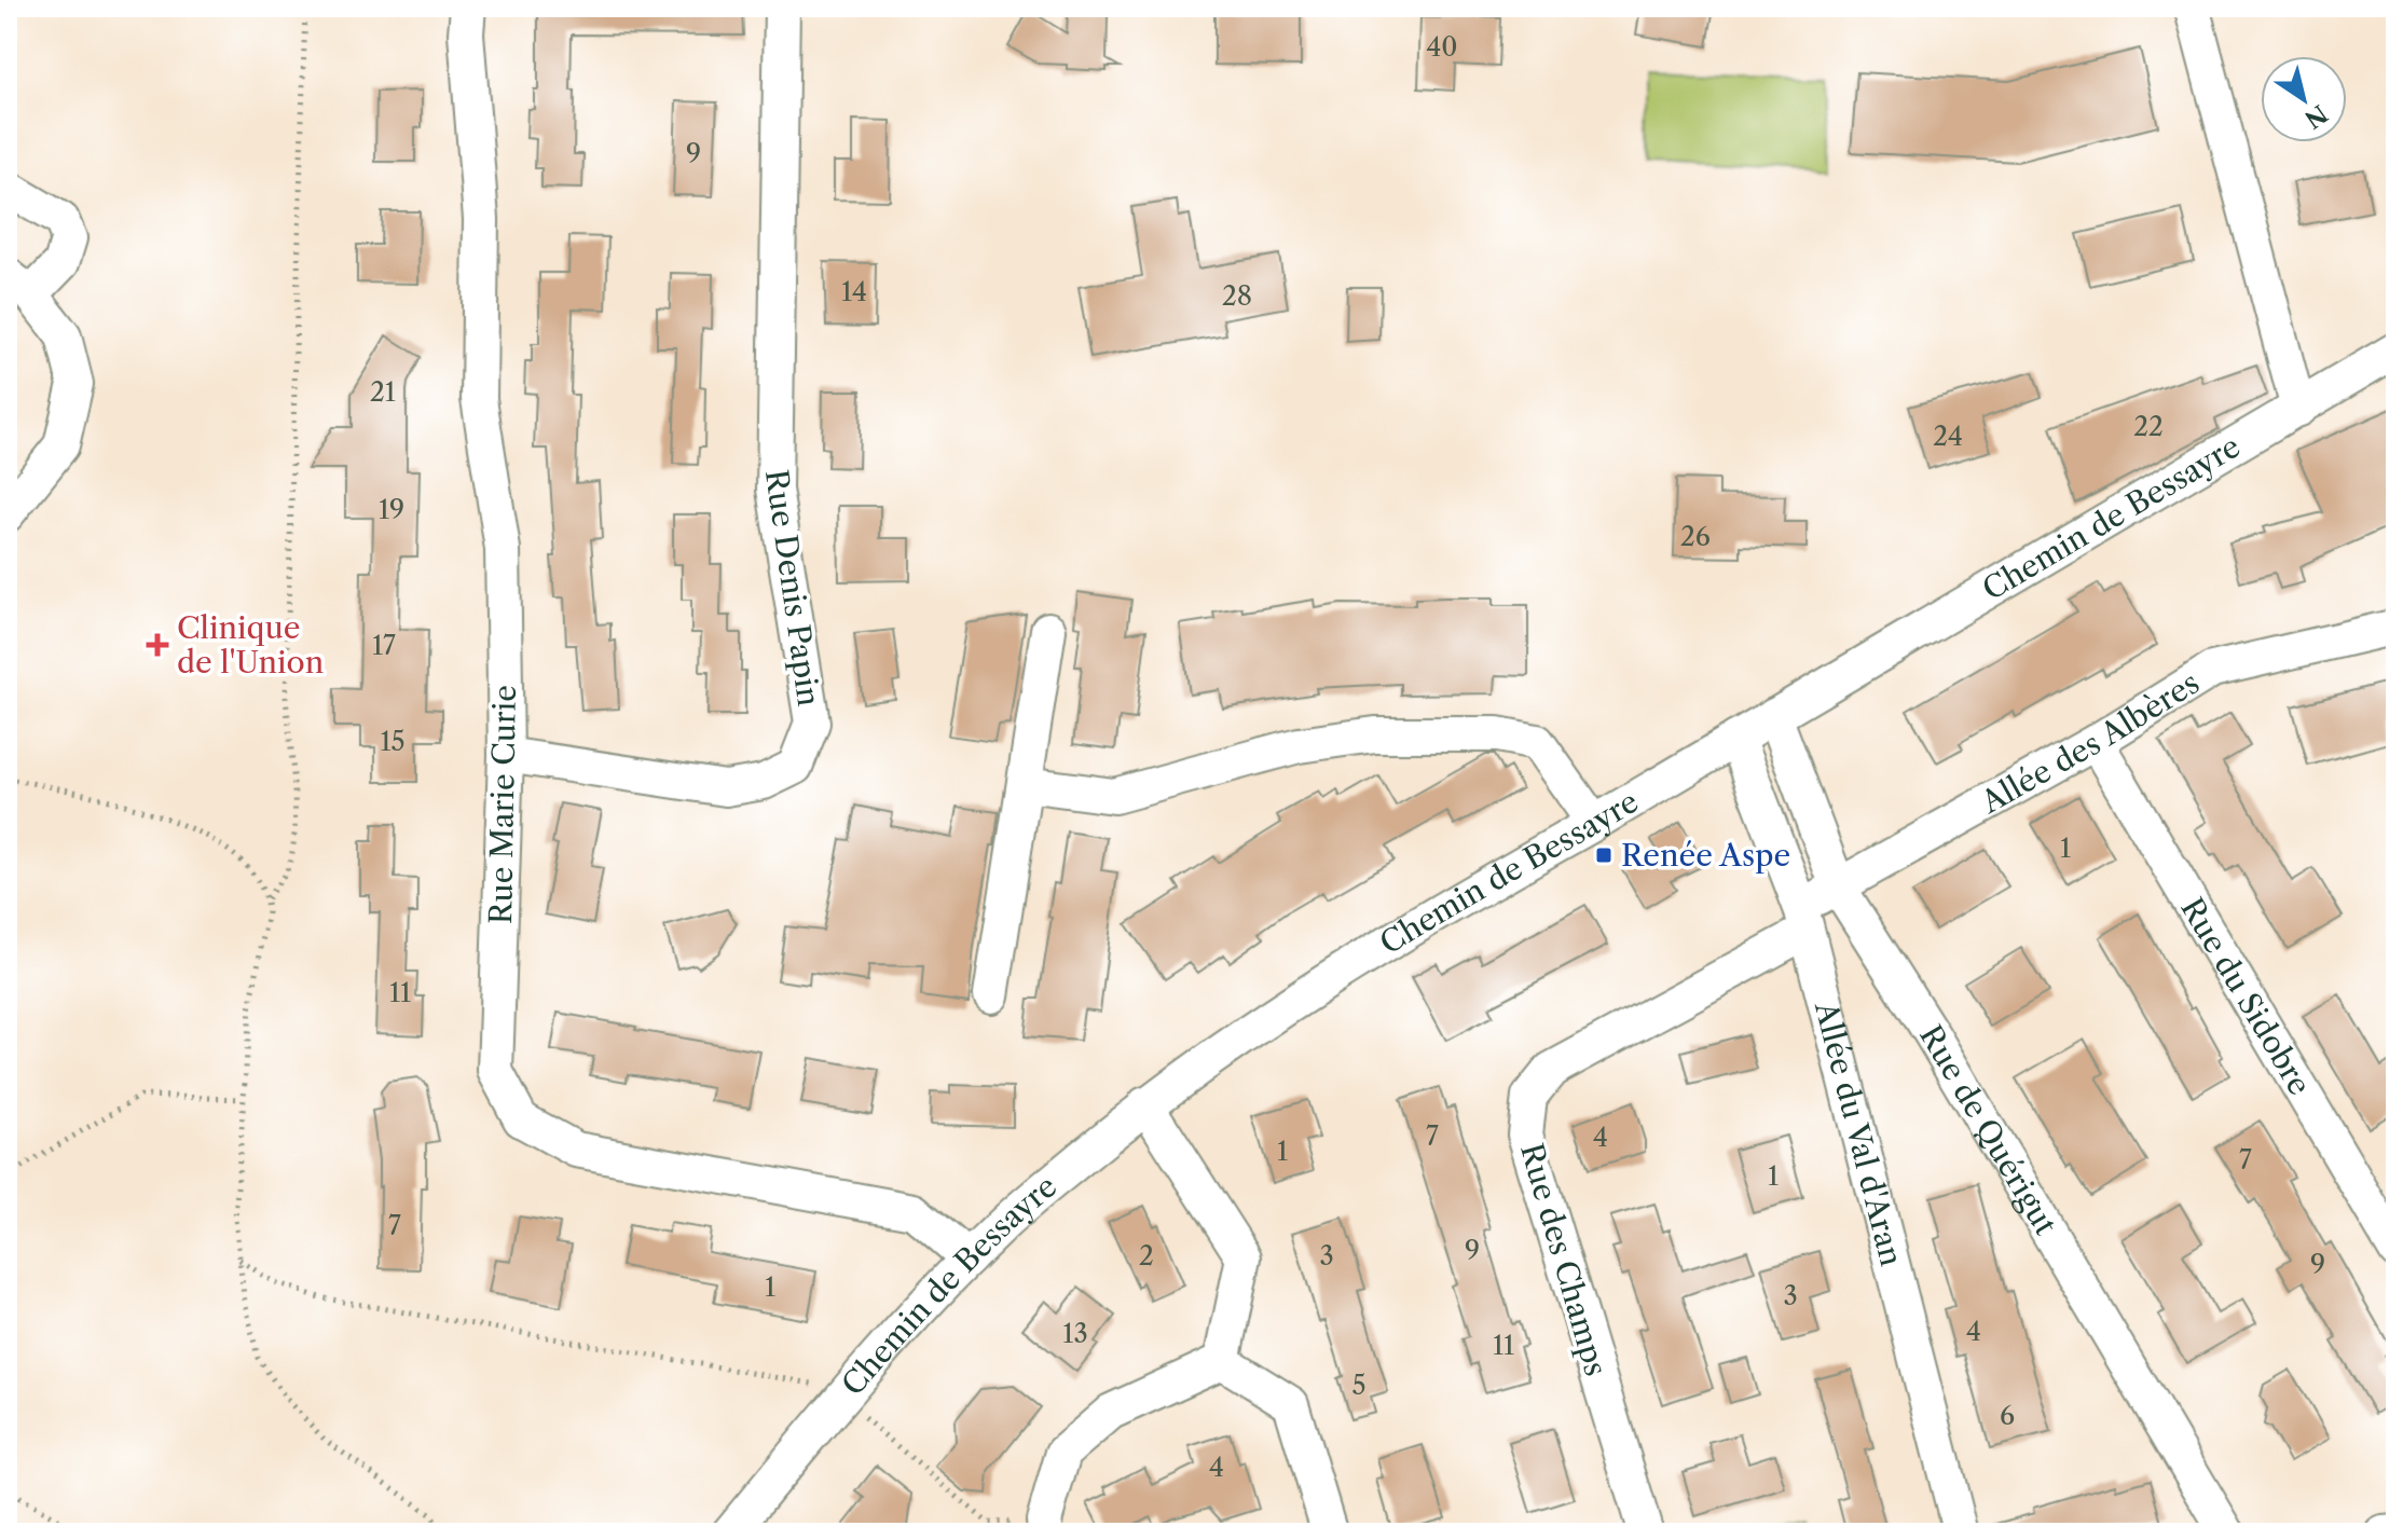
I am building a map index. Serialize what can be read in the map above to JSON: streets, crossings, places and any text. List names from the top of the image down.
{
  "streets": {
    "street": [
      "Chemin de Bessayre",
      "Rue Denis Papin",
      "Allée des Albères",
      "Rue Marie Curie",
      "Rue du Sidobre",
      "Rue de Quérigut",
      "Allée du Val d'Aran",
      "Rue des Champs"
    ]
  },
  "crossings": [
    ["Chemin de Bessayre", "Rue Marie Curie"],
    ["Chemin de Bessayre", "Rue de Quérigut"],
    ["Chemin de Bessayre", "Allée du Val d'Aran"],
    ["Rue Denis Papin", "Rue Marie Curie"],
    ["Allée des Albères", "Rue du Sidobre"],
    ["Allée des Albères", "Rue de Quérigut"],
    ["Allée des Albères", "Allée du Val d'Aran"],
    ["Allée des Albères", "Rue des Champs"],
    ["Allée du Val d'Aran", "Rue des Champs"]
  ],
  "places": {
    "health": ["Clinique de l'Union"],
    "transit": ["Renée Aspe"]
  },
  "house_numbers": [
    "40",
    "9",
    "14",
    "28",
    "21",
    "22",
    "24",
    "19",
    "26",
    "17",
    "15",
    "1",
    "11",
    "7",
    "4",
    "1",
    "7",
    "1",
    "7",
    "9",
    "2",
    "3",
    "9",
    "1",
    "3",
    "4",
    "13",
    "11",
    "5",
    "6",
    "4"
  ],
  "north": "bottom right"
}
